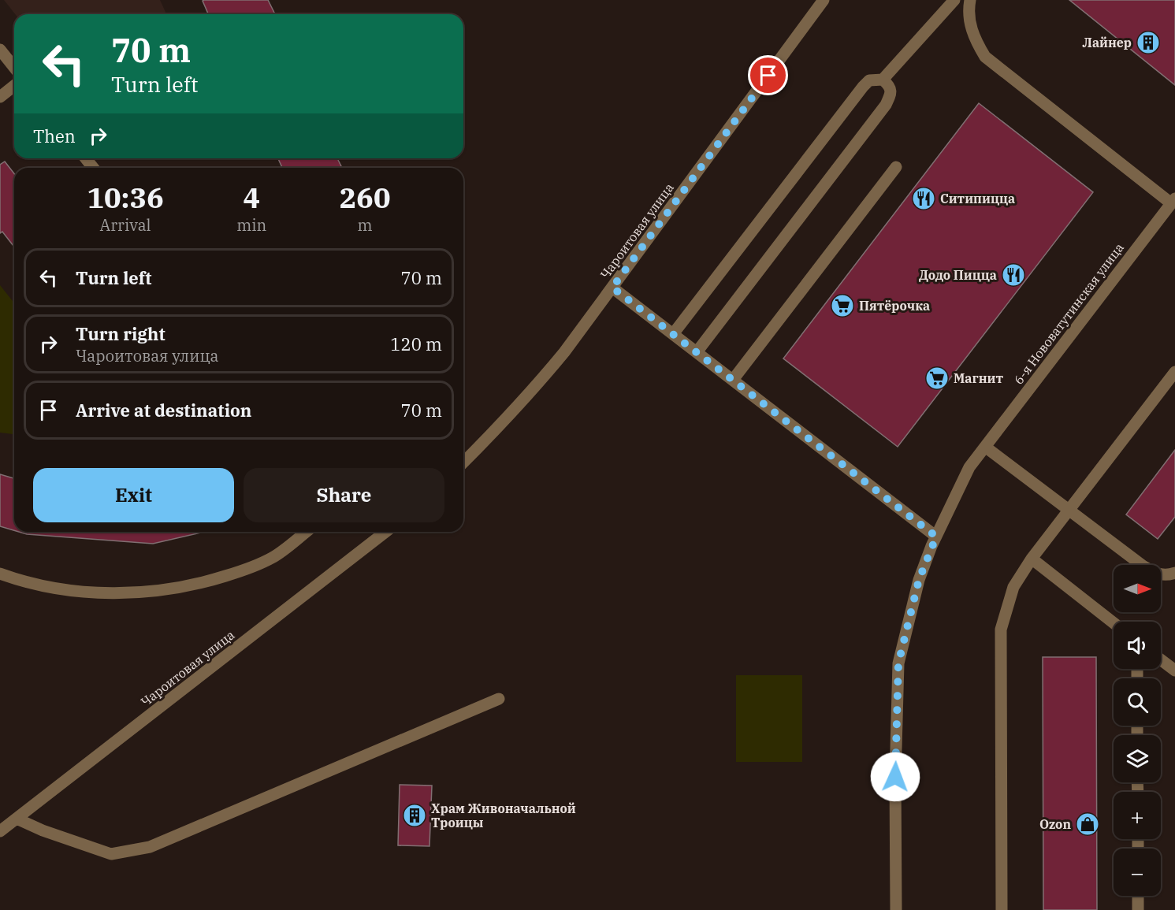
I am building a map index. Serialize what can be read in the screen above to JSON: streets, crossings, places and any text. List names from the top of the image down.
{
  "streets": {
    "street": ["Чароитовая улица", "6-я Нововатутинская улица"]
  },
  "places": {
    "building": ["Лайнер", "Храм Живоначальной Троицы"],
    "restaurant": ["Ситипицца", "Додо Пицца"],
    "supermarket": ["Пятёрочка", "Магнит"],
    "shop": ["Ozon"]
  },
  "north": "right",
  "page": {
    "turn": ["70 m", "Turn left"],
    "then": "Then",
    "eta": [
      "10:36",
      "Arrival",
      "4",
      "min",
      "260",
      "m"
    ],
    "list": [
      {
        "name": "Turn left",
        "value": "70 m"
      },
      {
        "name": "Turn right",
        "note": "Чароитовая улица",
        "value": "120 m"
      },
      {
        "name": "Arrive at destination",
        "value": "70 m"
      }
    ],
    "buttons": ["Exit", "Share"],
    "map_buttons": ["+", "−"]
  }
}
